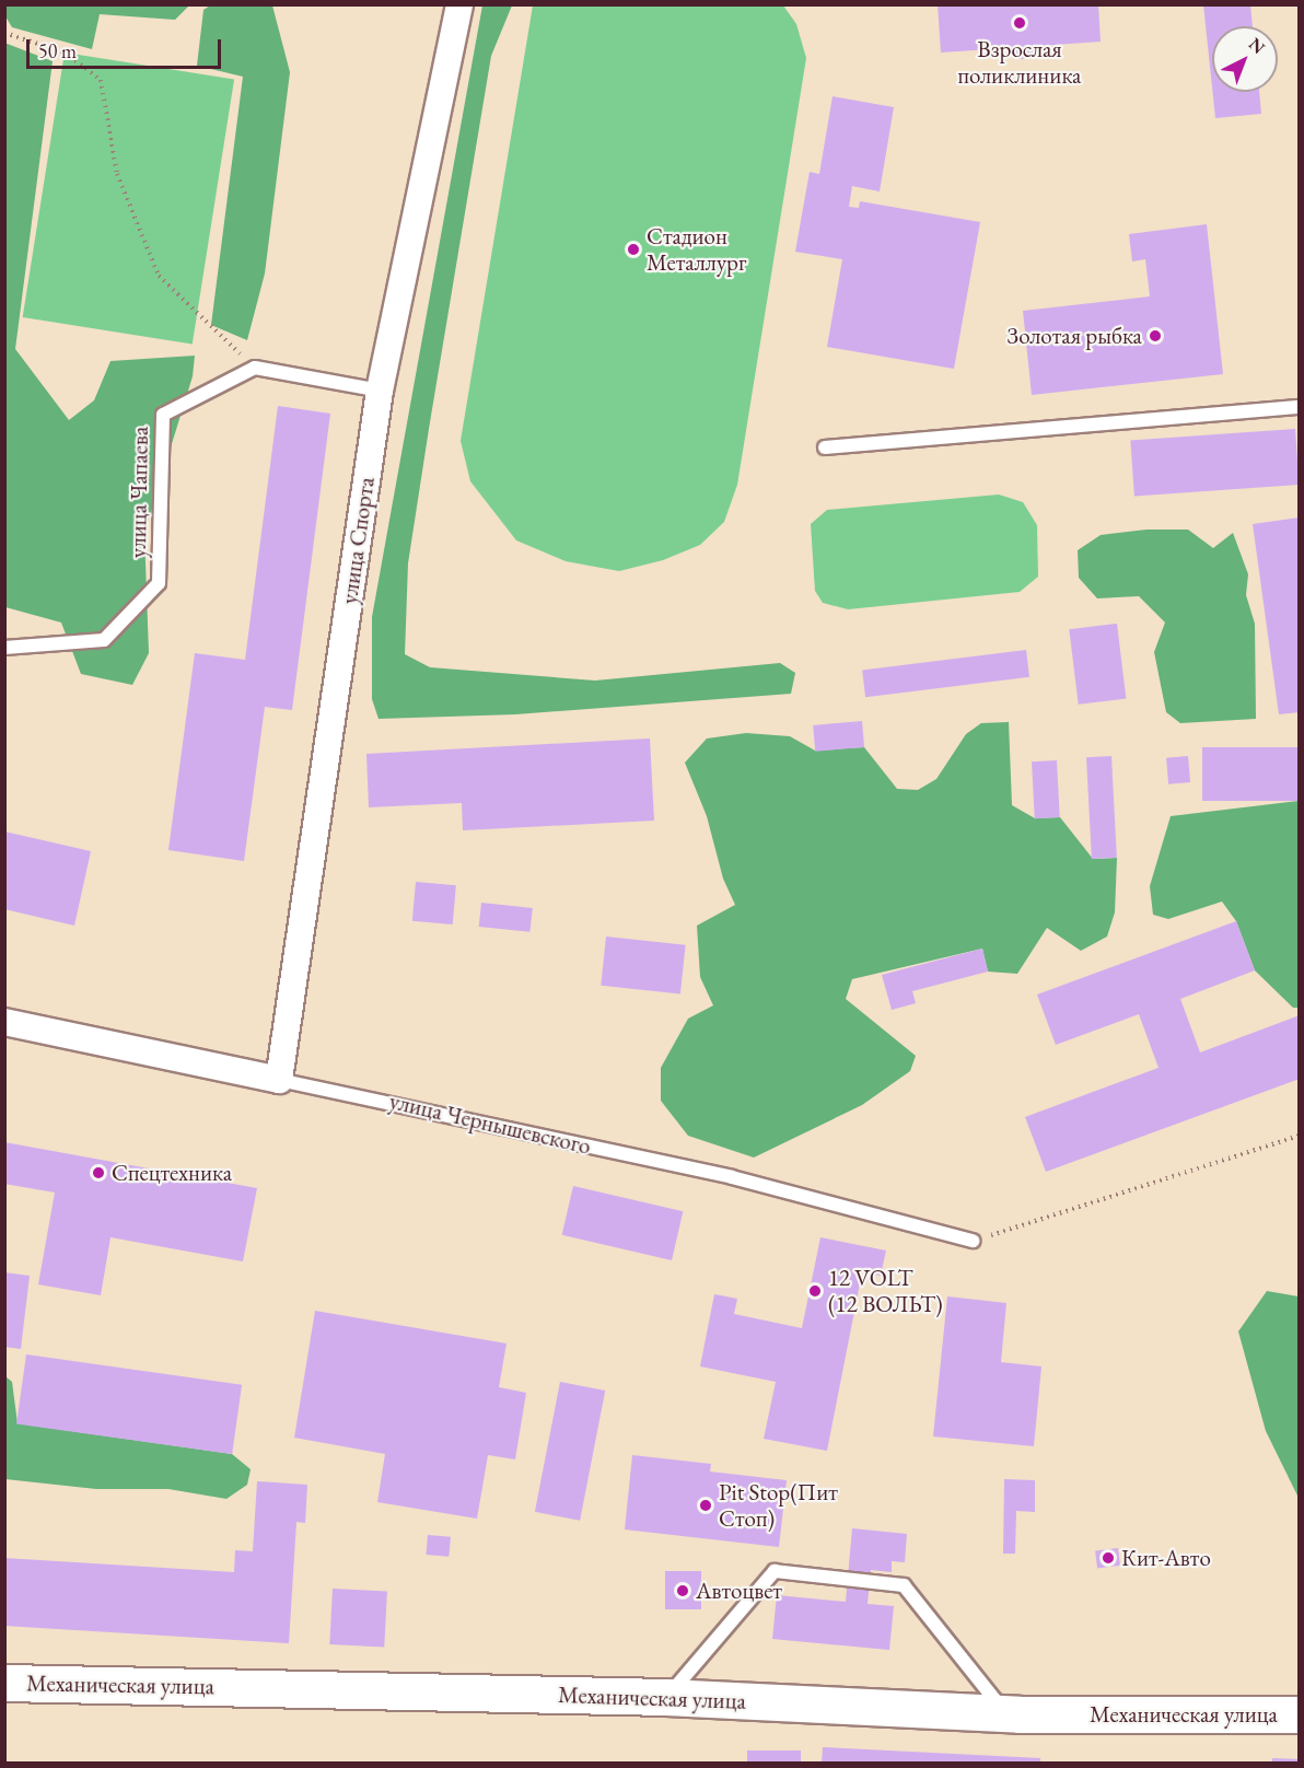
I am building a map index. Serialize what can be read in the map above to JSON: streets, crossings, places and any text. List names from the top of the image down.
{
  "streets": {
    "main road": ["Механическая улица"],
    "street": ["улица Спорта", "улица Чернышевского"],
    "lane": ["улица Чапаева"]
  },
  "crossings": [
    ["улица Спорта", "улица Чернышевского"]
  ],
  "places": [
    "Взрослая поликлиника",
    "Стадион Металлург",
    "Золотая рыбка",
    "Спецтехника",
    "12 VOLT (12 ВОЛЬТ)",
    "Pit Stop(Пит Стоп)",
    "Кит-Авто",
    "Автоцвет"
  ],
  "scale_bar": "50 m",
  "north": "top right"
}
